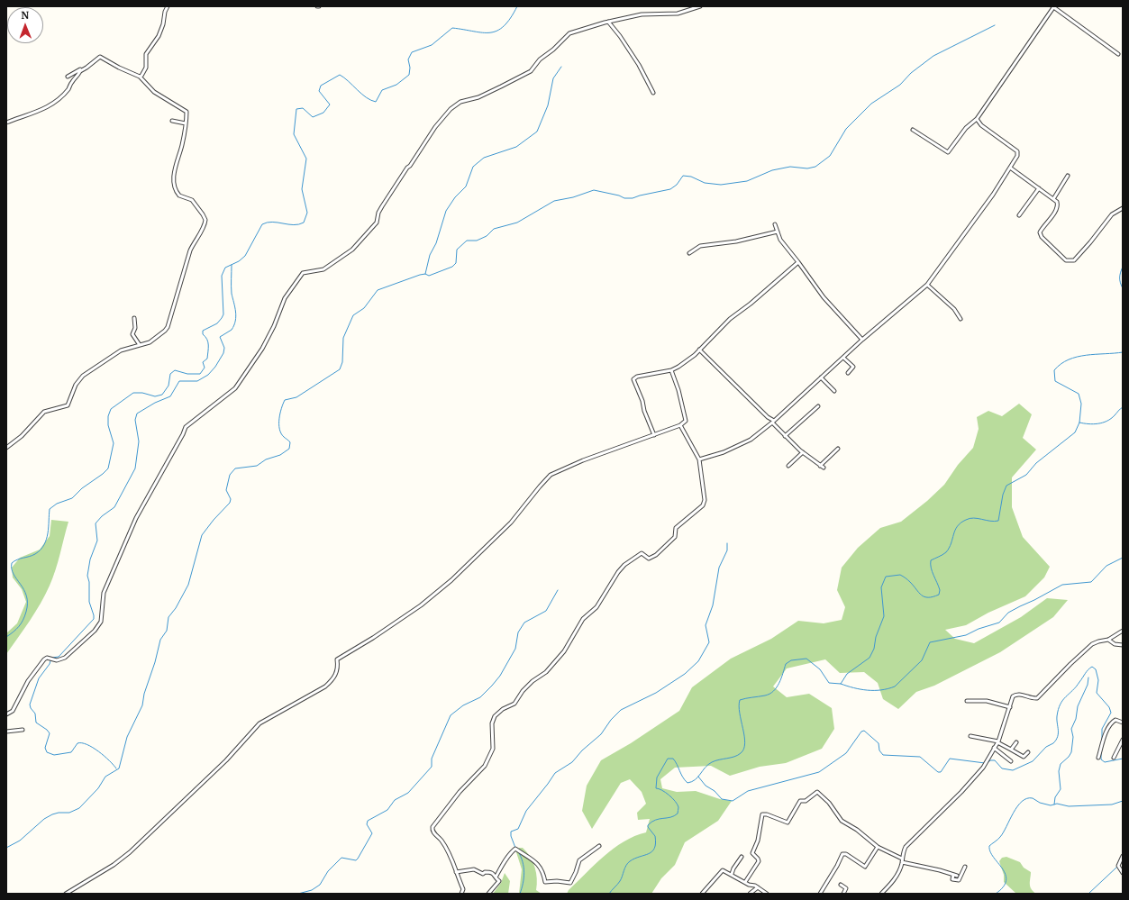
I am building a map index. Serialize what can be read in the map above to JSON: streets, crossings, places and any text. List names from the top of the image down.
{
  "north": "top"
}
